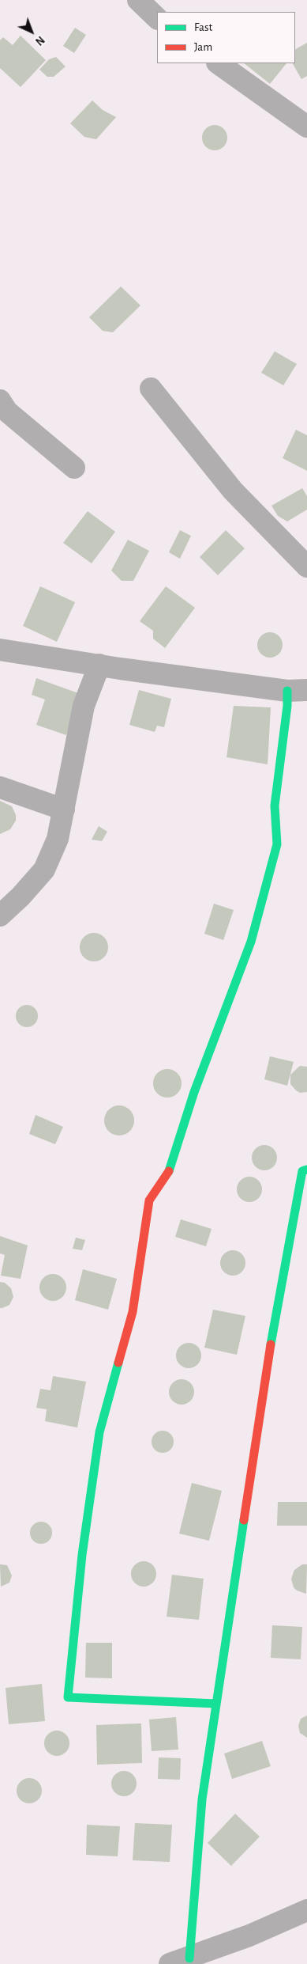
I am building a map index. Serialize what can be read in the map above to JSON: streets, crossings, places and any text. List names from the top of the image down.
{
  "legend": ["Fast", "Jam"],
  "north": "bottom right"
}
